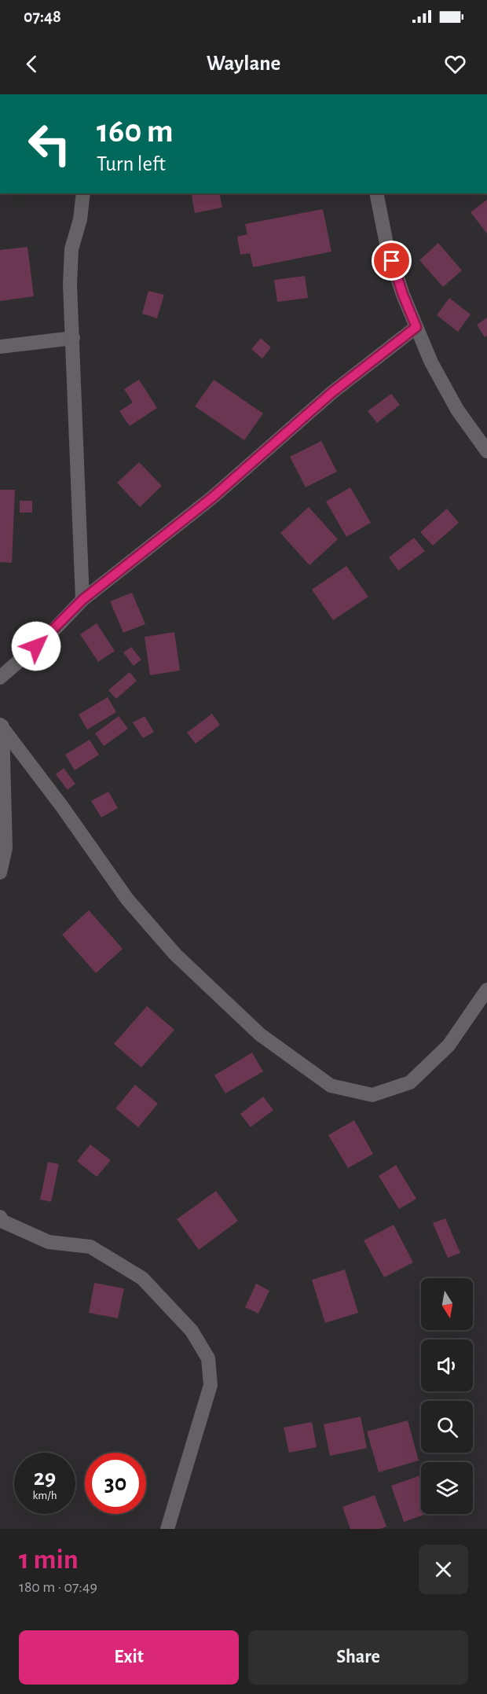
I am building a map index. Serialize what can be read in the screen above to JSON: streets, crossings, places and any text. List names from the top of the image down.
{
  "north": "bottom",
  "page": {
    "status": "07:48",
    "header": "Waylane",
    "turn": ["160 m", "Turn left"],
    "speed": "29 km/h",
    "limit": "30",
    "heading": ["1 min", "180 m · 07:49"],
    "buttons": ["Exit", "Share"]
  }
}
